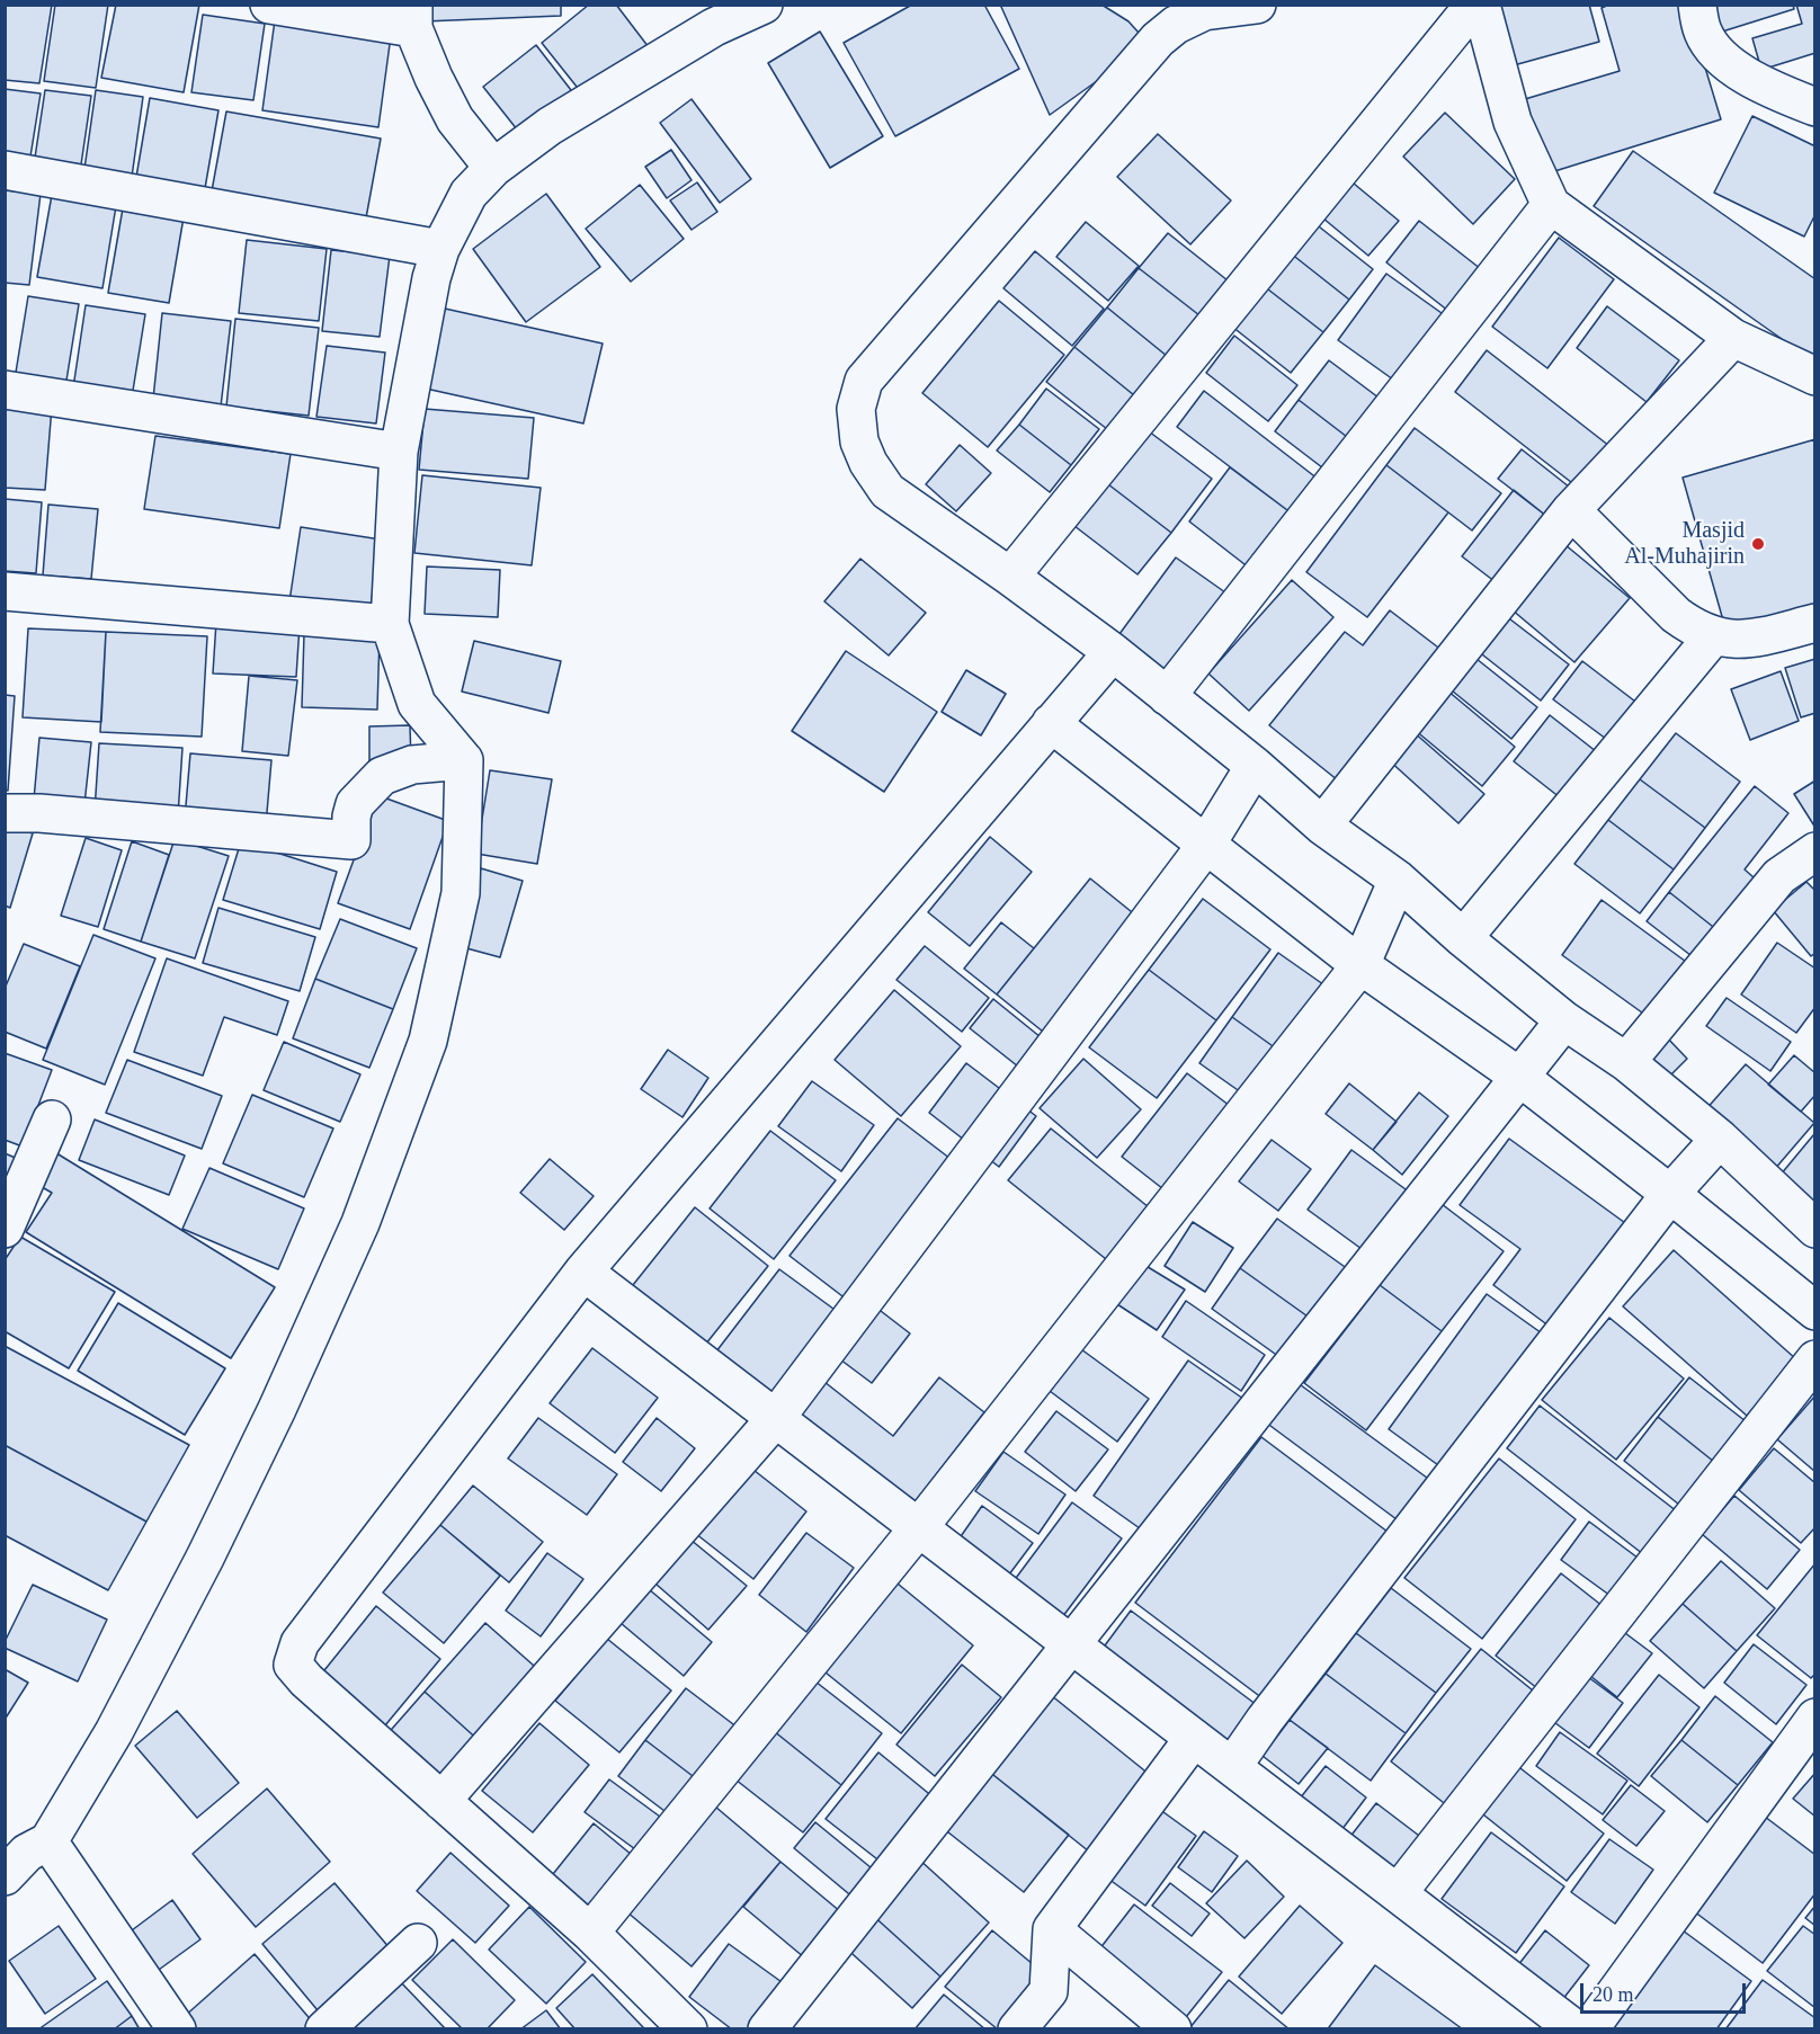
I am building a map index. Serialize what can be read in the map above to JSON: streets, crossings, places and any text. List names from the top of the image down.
{
  "places": ["Masjid Al-Muhajirin"],
  "scale_bar": "20 m"
}
